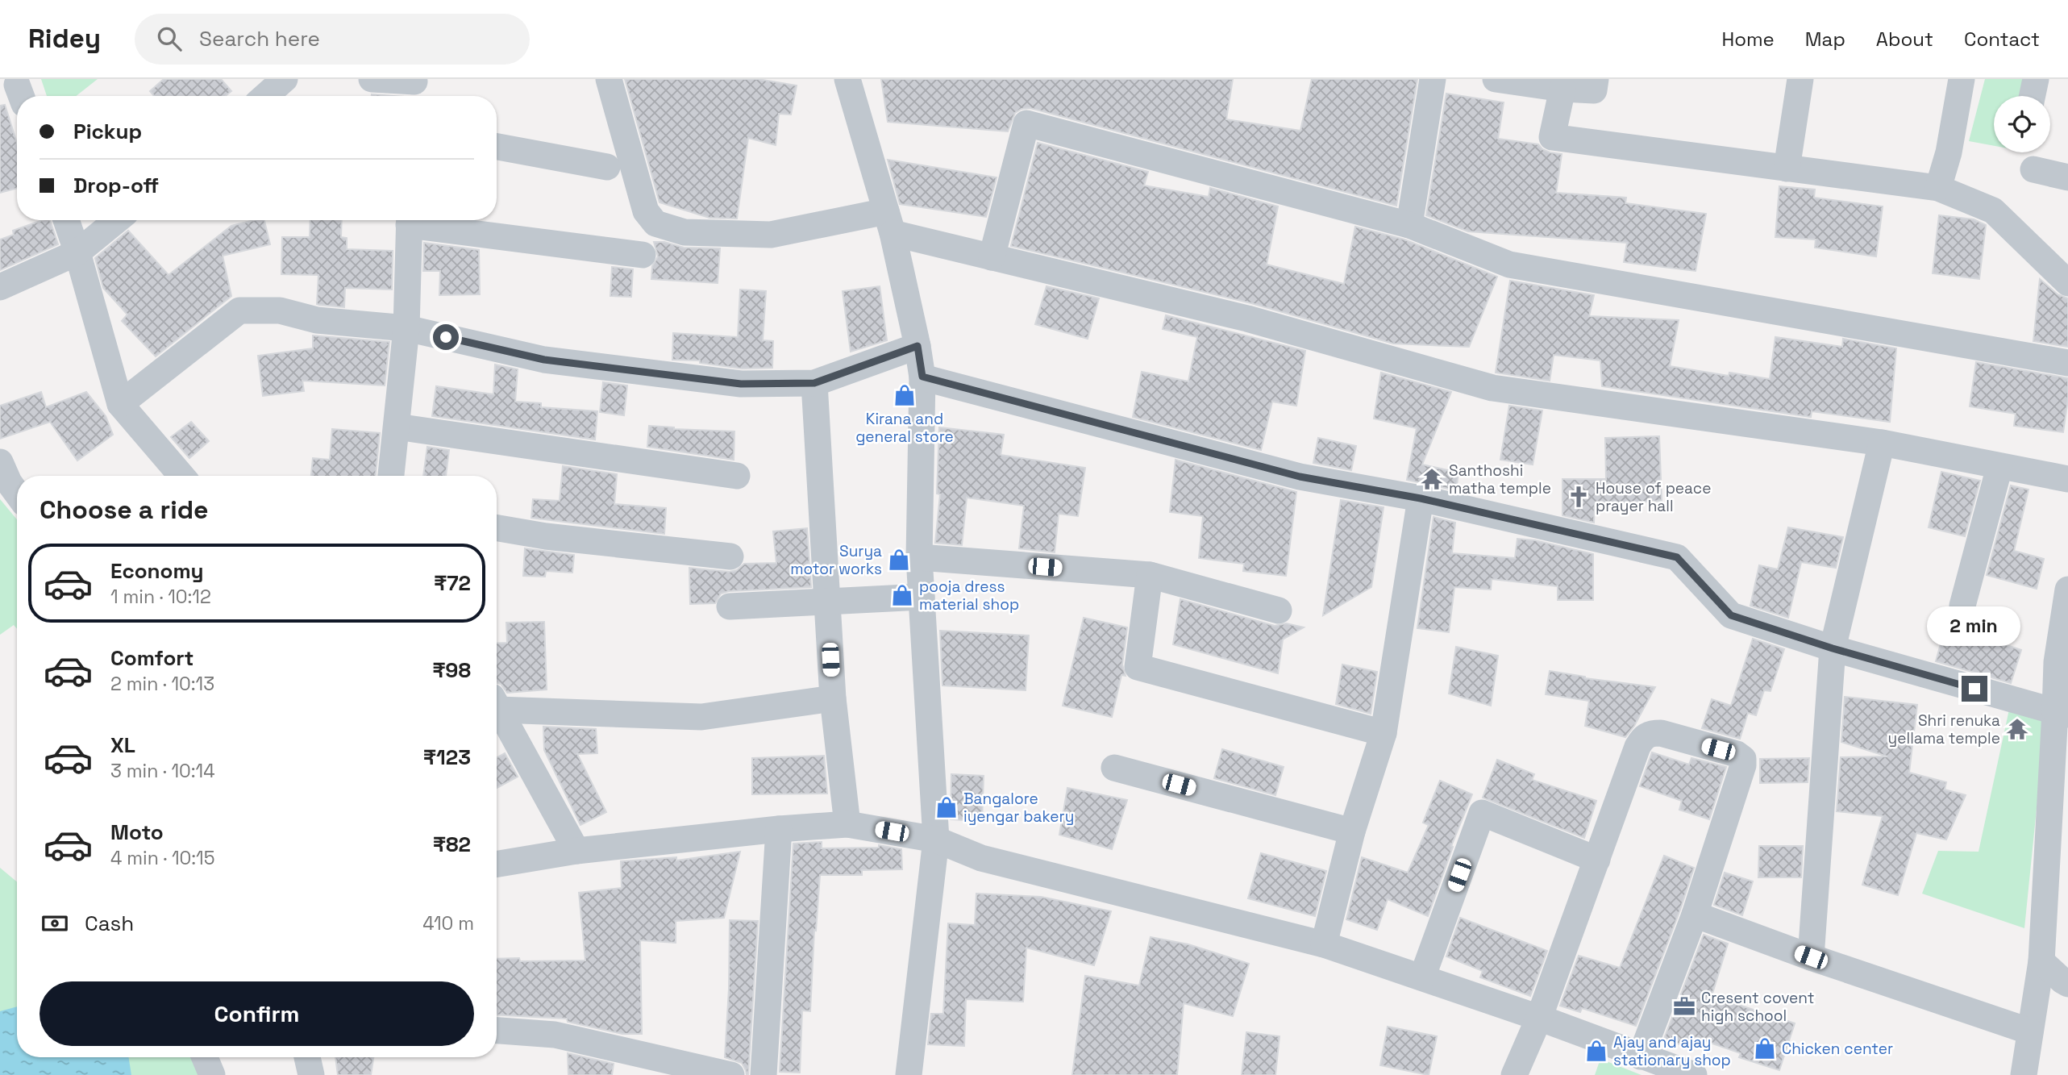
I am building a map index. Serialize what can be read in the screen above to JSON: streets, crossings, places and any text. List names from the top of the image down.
{
  "places": {
    "shop": [
      "Kirana and general store",
      "Surya motor works",
      "pooja dress material shop",
      "Bangalore iyengar bakery",
      "Chicken center",
      "Ajay and ajay stationary shop"
    ],
    "temple": ["Santhoshi matha temple", "Shri renuka yellama temple"],
    "church": ["House of peace prayer hall"],
    "office": ["Cresent covent high school"]
  },
  "page": {
    "header": "Ridey",
    "search": "Search here",
    "nav": [
      "Home",
      "Map",
      "About",
      "Contact"
    ],
    "banner": ["Pickup", "Drop-off"],
    "heading": "Choose a ride",
    "list": [
      {
        "name": "Economy",
        "note": "1 min · 10:12",
        "value": "₹72"
      },
      {
        "name": "Comfort",
        "note": "2 min · 10:13",
        "value": "₹98"
      },
      {
        "name": "XL",
        "note": "3 min · 10:14",
        "value": "₹123"
      },
      {
        "name": "Moto",
        "note": "4 min · 10:15",
        "value": "₹82"
      }
    ],
    "bubble": "2 min",
    "pay": ["Cash", "410 m"],
    "buttons": "Confirm"
  }
}
